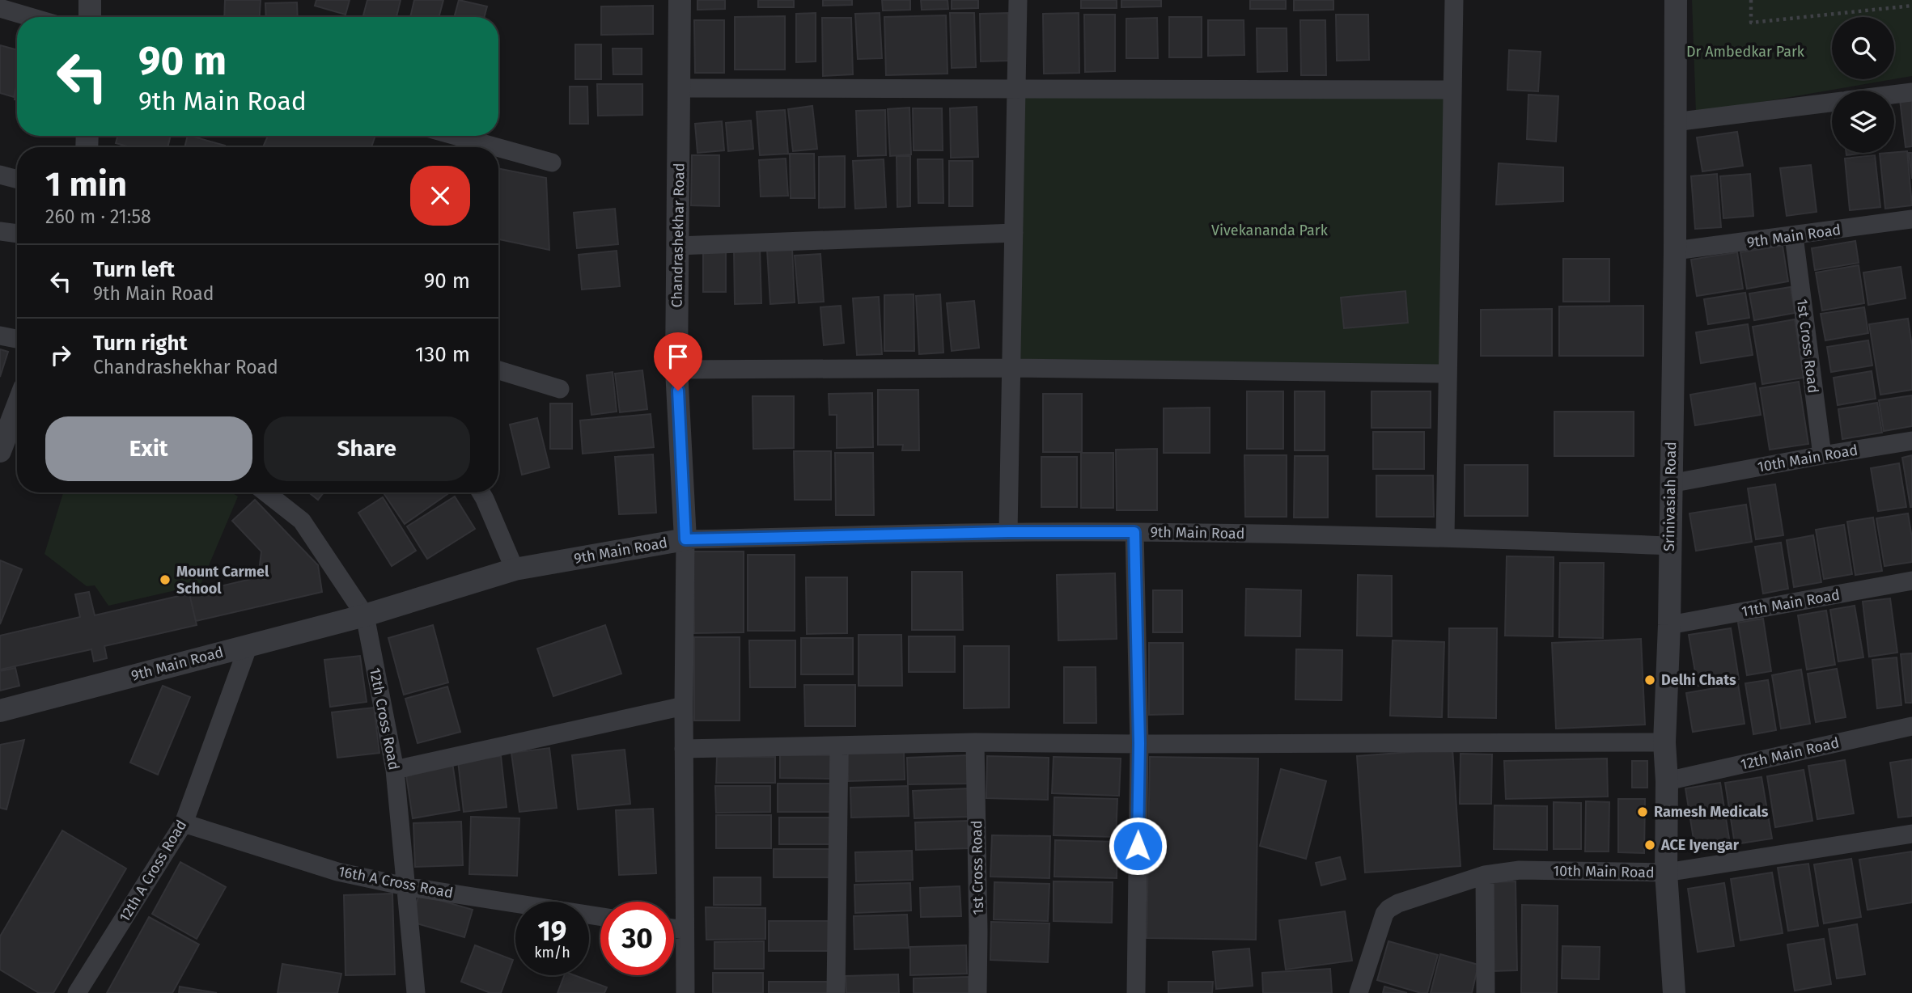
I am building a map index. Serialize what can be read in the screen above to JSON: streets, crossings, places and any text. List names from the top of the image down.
{
  "streets": {
    "street": [
      "Chandrashekhar Road",
      "9th Main Road",
      "1st Cross Road",
      "10th Main Road",
      "Srinivasiah Road",
      "11th Main Road",
      "12th Cross Road",
      "12th Main Road",
      "12th A Cross Road",
      "16th A Cross Road"
    ]
  },
  "crossings": [
    ["Chandrashekhar Road", "9th Main Road"],
    ["9th Main Road", "1st Cross Road"],
    ["9th Main Road", "Srinivasiah Road"],
    ["9th Main Road", "12th Cross Road"],
    ["9th Main Road", "12th A Cross Road"],
    ["1st Cross Road", "10th Main Road"],
    ["10th Main Road", "Srinivasiah Road"],
    ["Srinivasiah Road", "11th Main Road"],
    ["Srinivasiah Road", "12th Main Road"],
    ["12th Cross Road", "16th A Cross Road"],
    ["12th A Cross Road", "16th A Cross Road"]
  ],
  "parks": ["Dr Ambedkar Park", "Vivekananda Park"],
  "places": [
    "Mount Carmel School",
    "Delhi Chats",
    "Ramesh Medicals",
    "ACE Iyengar"
  ],
  "page": {
    "turn": ["90 m", "9th Main Road"],
    "heading": ["1 min", "260 m · 21:58"],
    "list": [
      {
        "name": "Turn left",
        "note": "9th Main Road",
        "value": "90 m"
      },
      {
        "name": "Turn right",
        "note": "Chandrashekhar Road",
        "value": "130 m"
      }
    ],
    "buttons": ["Exit", "Share"],
    "speed": "19 km/h",
    "limit": "30"
  }
}
